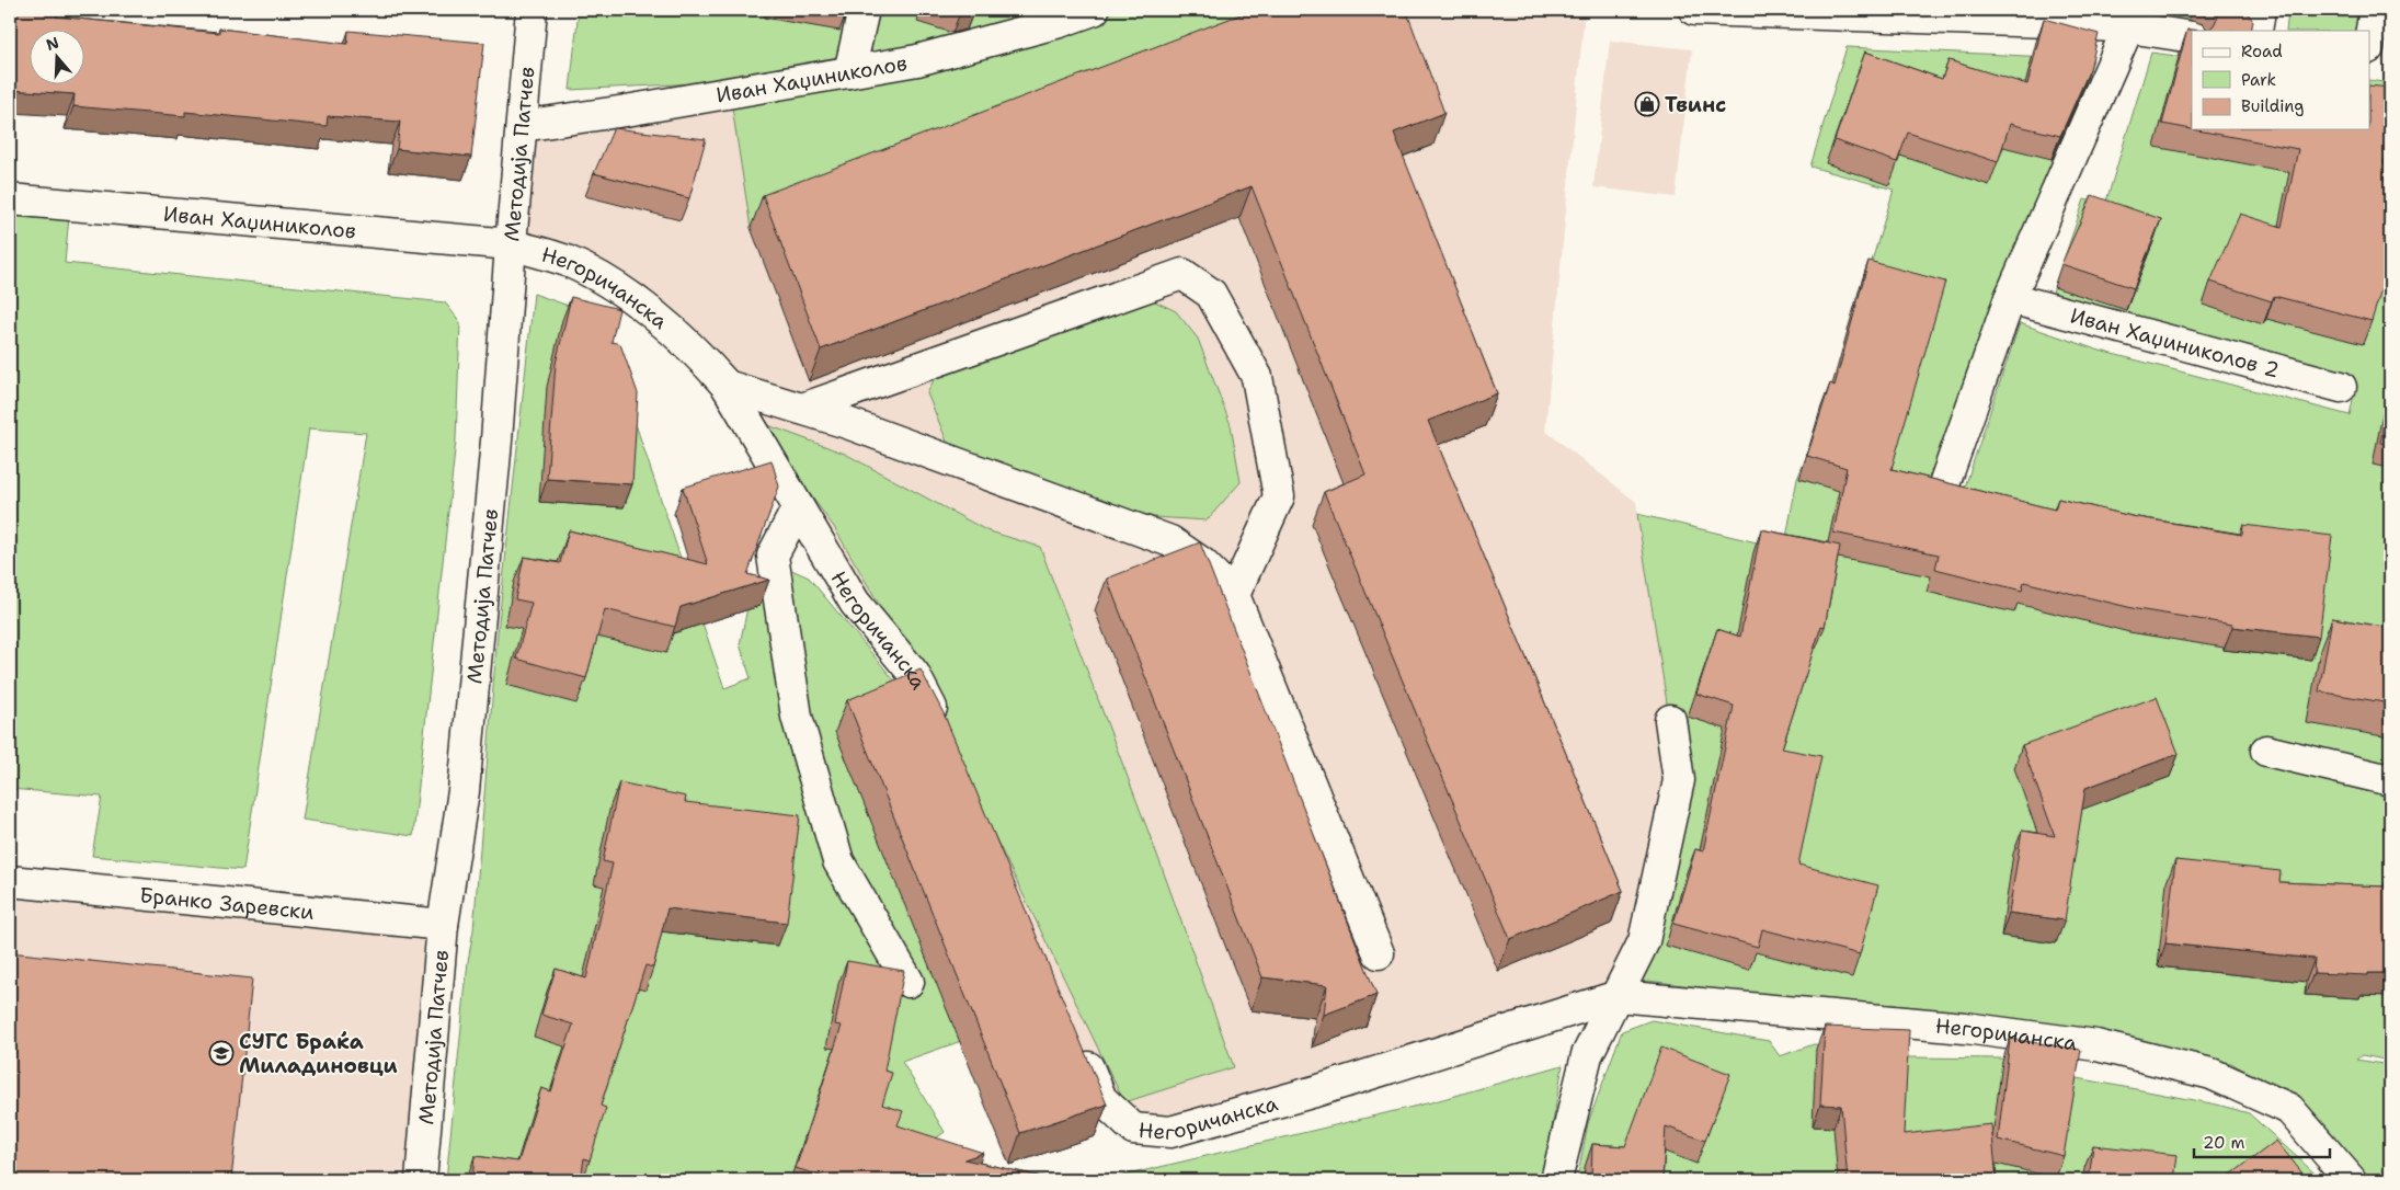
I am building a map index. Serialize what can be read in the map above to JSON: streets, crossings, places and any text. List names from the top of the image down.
{
  "streets": {
    "street": [
      "Иван Хаџиниколов",
      "Методија Патчев",
      "Негоричанска",
      "Иван Хаџиниколов 2",
      "Бранко Заревски"
    ]
  },
  "crossings": [
    ["Иван Хаџиниколов", "Методија Патчев"],
    ["Иван Хаџиниколов", "Негоричанска"],
    ["Методија Патчев", "Негоричанска"],
    ["Методија Патчев", "Бранко Заревски"]
  ],
  "places": {
    "shop": ["Твинс"],
    "school or university": ["СУГС Браќа Миладиновци"]
  },
  "legend": ["Road", "Park", "Building"],
  "scale_bar": "20 m",
  "north": "top"
}
